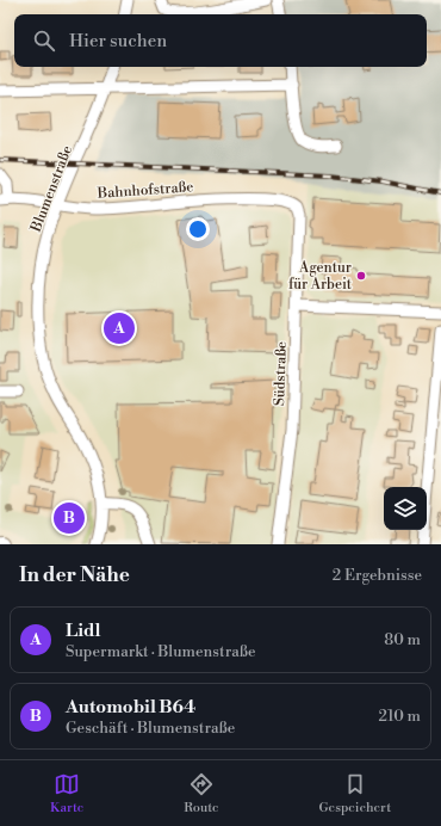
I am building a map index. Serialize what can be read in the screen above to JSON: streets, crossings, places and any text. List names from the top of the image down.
{
  "streets": {
    "street": ["Blumenstraße", "Bahnhofstraße", "Südstraße"]
  },
  "crossings": [
    ["Blumenstraße", "Bahnhofstraße"],
    ["Bahnhofstraße", "Südstraße"]
  ],
  "places": ["Agentur für Arbeit"],
  "page": {
    "search": "Hier suchen",
    "pins": ["A", "B"],
    "heading": ["In der Nähe", "2 Ergebnisse"],
    "list": [
      {
        "mark": "A",
        "name": "Lidl",
        "note": "Supermarkt · Blumenstraße",
        "value": "80 m"
      },
      {
        "mark": "B",
        "name": "Automobil B64",
        "note": "Geschäft · Blumenstraße",
        "value": "210 m"
      }
    ],
    "nav": ["Karte", "Route", "Gespeichert"]
  }
}
